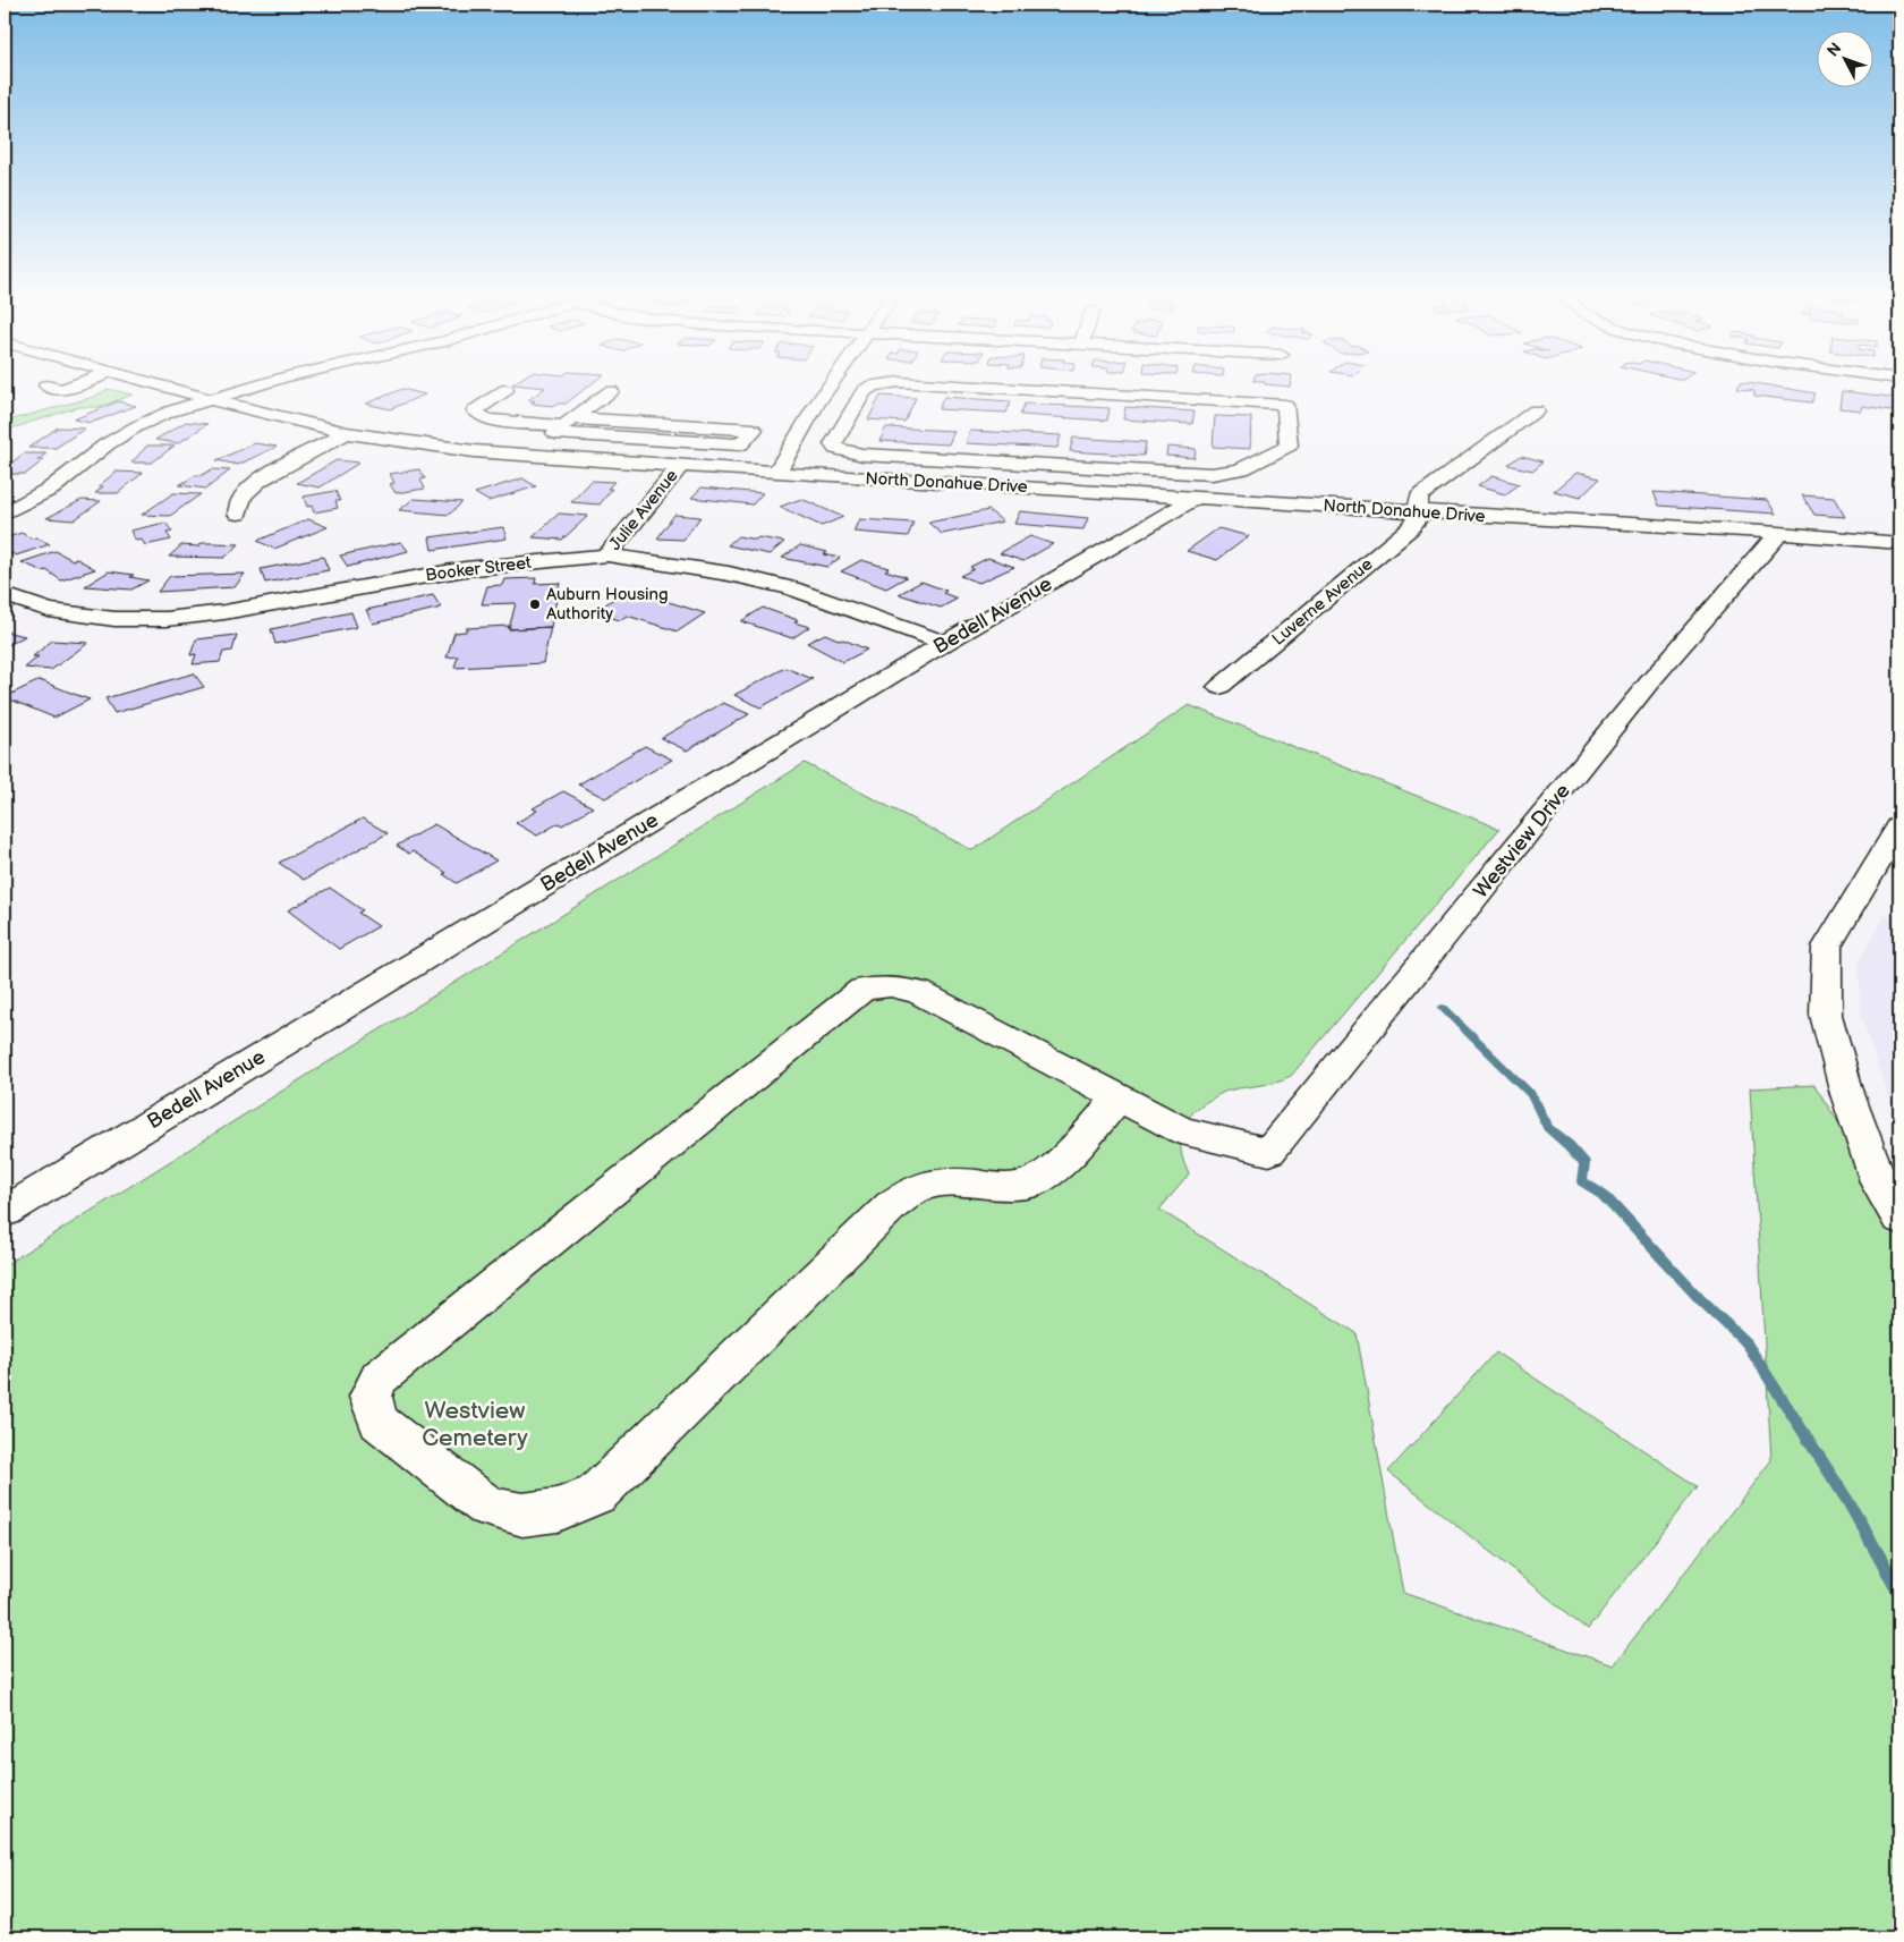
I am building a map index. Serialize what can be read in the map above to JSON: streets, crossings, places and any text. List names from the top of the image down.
{
  "streets": {
    "street": [
      "North Donahue Drive",
      "Julie Avenue",
      "Booker Street",
      "Luverne Avenue",
      "Bedell Avenue",
      "Westview Drive"
    ]
  },
  "crossings": [
    ["North Donahue Drive", "Julie Avenue"],
    ["North Donahue Drive", "Luverne Avenue"],
    ["North Donahue Drive", "Bedell Avenue"],
    ["North Donahue Drive", "Westview Drive"],
    ["Julie Avenue", "Booker Street"],
    ["Booker Street", "Bedell Avenue"]
  ],
  "parks": ["Westview Cemetery"],
  "places": ["Auburn Housing Authority"],
  "north": "top left"
}
